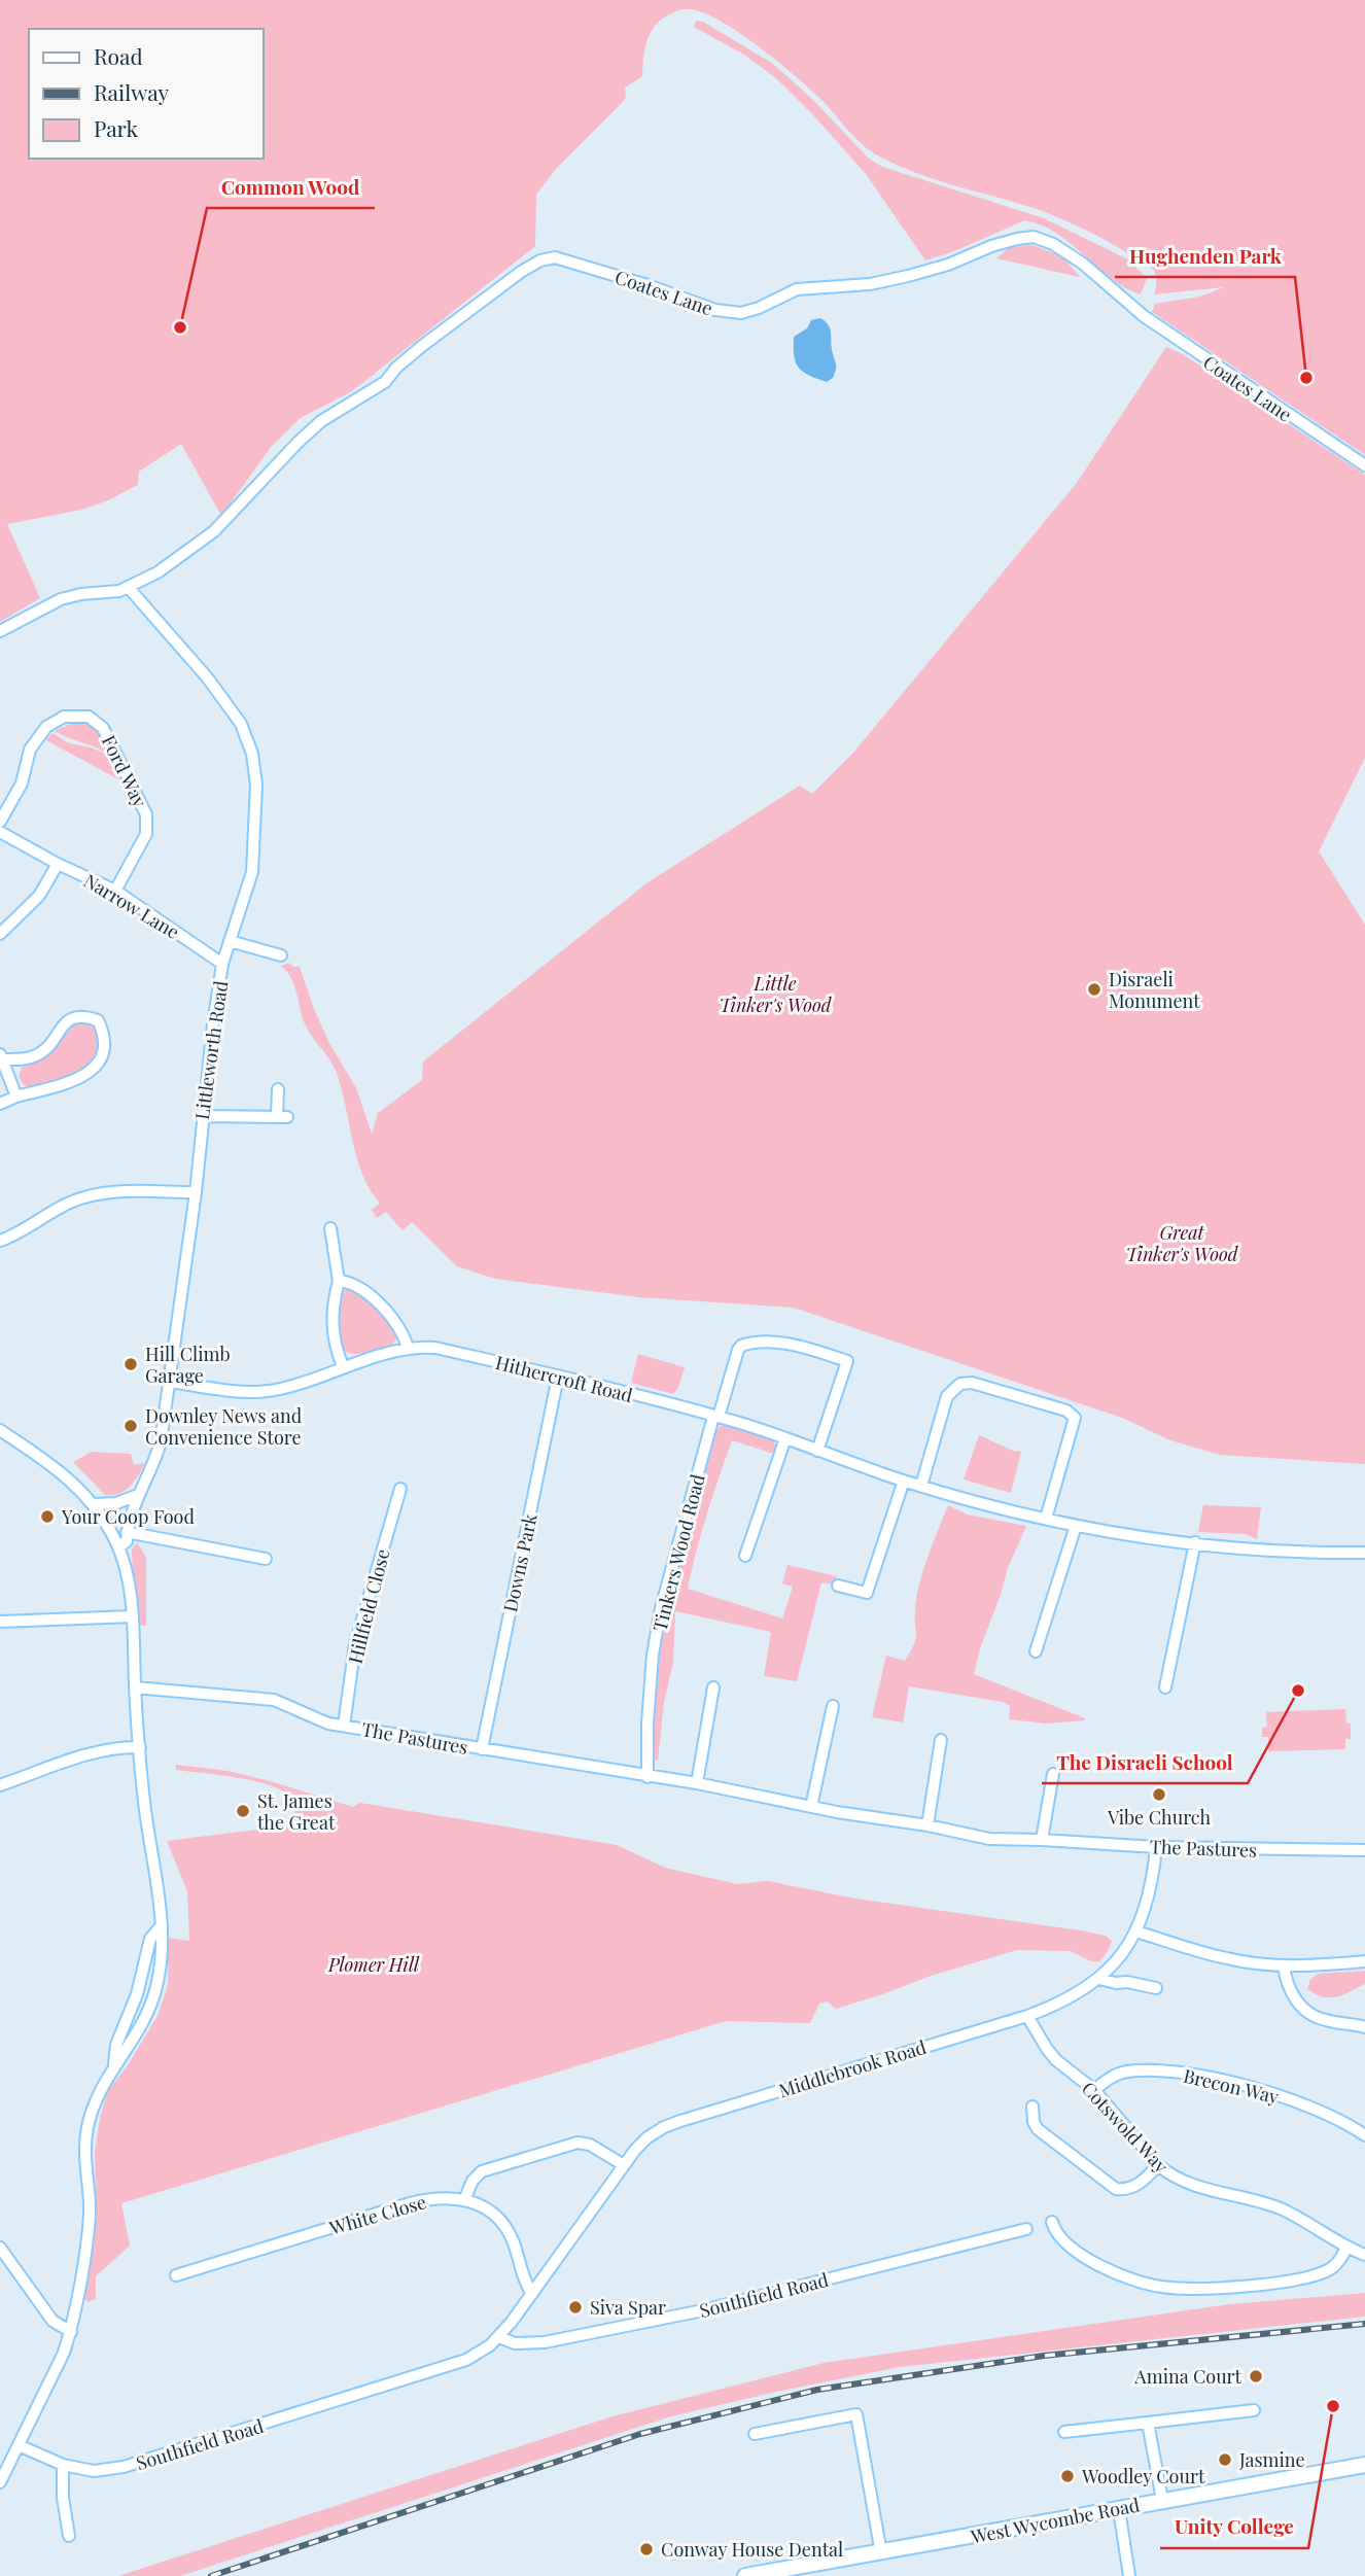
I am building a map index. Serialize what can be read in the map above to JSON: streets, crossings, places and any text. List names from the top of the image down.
{
  "streets": {
    "main road": ["West Wycombe Road"],
    "street": [
      "Coates Lane",
      "Ford Way",
      "Narrow Lane",
      "Littleworth Road",
      "Hithercroft Road",
      "Tinkers Wood Road",
      "Downs Park",
      "Hillfield Close",
      "The Pastures",
      "Middlebrook Road",
      "Brecon Way",
      "Cotswold Way",
      "White Close",
      "Southfield Road"
    ]
  },
  "crossings": [
    ["Coates Lane", "Littleworth Road"],
    ["Ford Way", "Narrow Lane"],
    ["Narrow Lane", "Littleworth Road"],
    ["Littleworth Road", "Hithercroft Road"],
    ["Hithercroft Road", "Tinkers Wood Road"],
    ["Hithercroft Road", "Downs Park"],
    ["Tinkers Wood Road", "The Pastures"],
    ["Downs Park", "The Pastures"],
    ["Hillfield Close", "The Pastures"],
    ["The Pastures", "Middlebrook Road"],
    ["Middlebrook Road", "Cotswold Way"],
    ["Middlebrook Road", "White Close"],
    ["Middlebrook Road", "Southfield Road"],
    ["Brecon Way", "Cotswold Way"],
    ["White Close", "Southfield Road"]
  ],
  "parks": ["Little Tinker's Wood", "Great Tinker's Wood", "Plomer Hill"],
  "places": [
    "Common Wood",
    "Hughenden Park",
    "Disraeli Monument",
    "Hill Climb Garage",
    "Downley News and Convenience Store",
    "Your Coop Food",
    "The Disraeli School",
    "Vibe Church",
    "St. James the Great",
    "Siva Spar",
    "Amina Court",
    "Unity College",
    "Jasmine",
    "Woodley Court",
    "Conway House Dental"
  ],
  "legend": ["Road", "Railway", "Park"]
}
